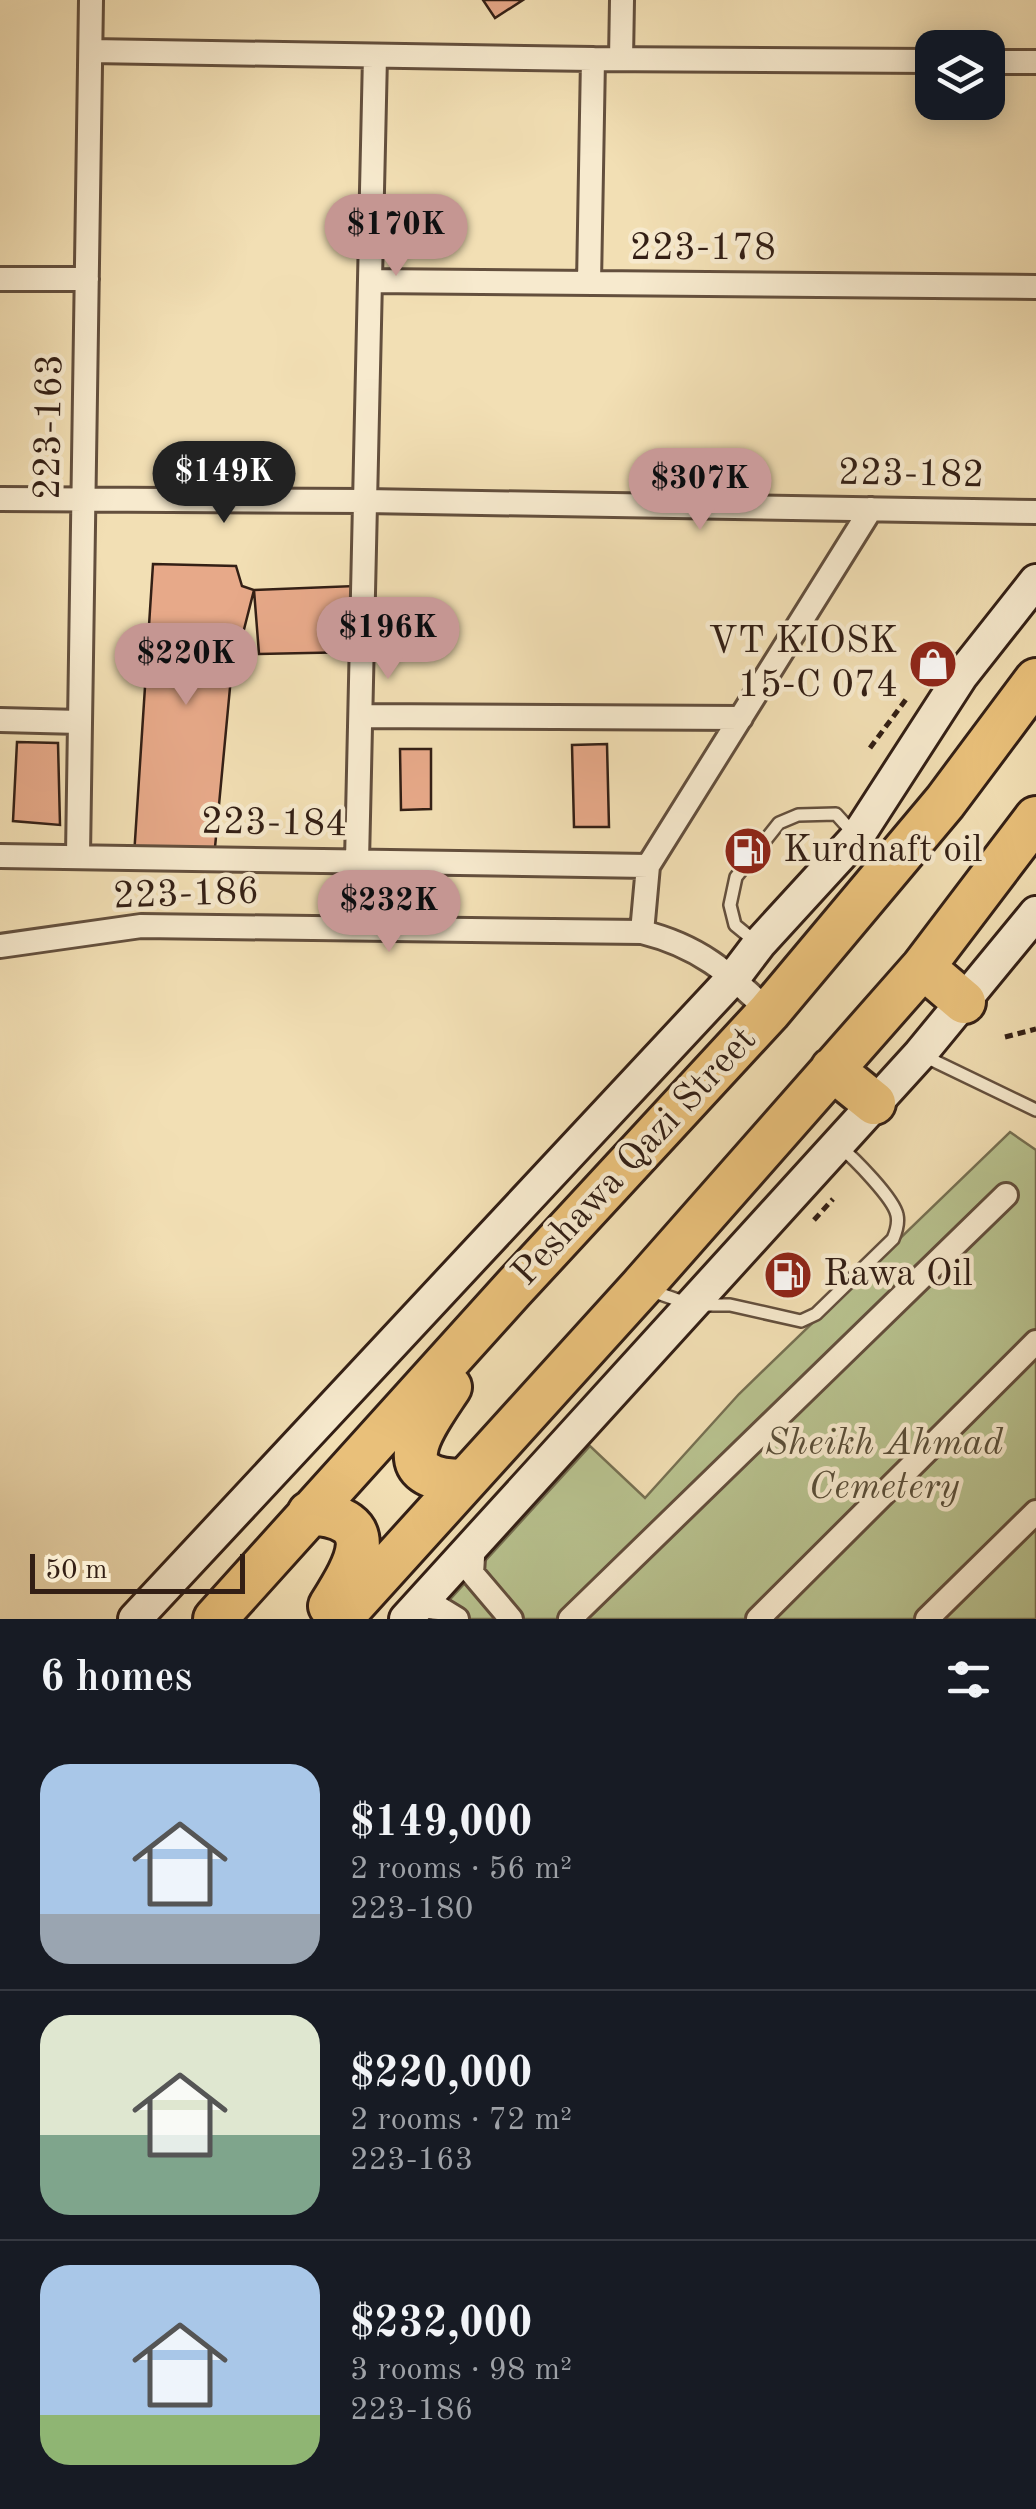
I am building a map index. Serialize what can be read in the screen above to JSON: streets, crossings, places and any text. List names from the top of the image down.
{
  "streets": {
    "highway": ["Peshawa Qazi Street"],
    "street": [
      "223-178",
      "223-163",
      "223-182",
      "223-184",
      "223-186"
    ]
  },
  "crossings": [
    ["223-163", "223-182"],
    ["223-163", "223-184"],
    ["223-186", "Peshawa Qazi Street"]
  ],
  "parks": ["Sheikh Ahmad Cemetery"],
  "places": {
    "shop": ["VT KIOSK 15-C 074"],
    "fuel station": ["Kurdnaft oil", "Rawa Oil"]
  },
  "scale_bar": "50 m",
  "page": {
    "price": [
      "$170K",
      "$149K",
      "$307K",
      "$196K",
      "$220K",
      "$232K"
    ],
    "scale": "50 m",
    "heading": "6 homes",
    "list": [
      {
        "name": "$149,000",
        "note": "2 rooms · 56 m² · 223-180"
      },
      {
        "name": "$220,000",
        "note": "2 rooms · 72 m² · 223-163"
      },
      {
        "name": "$232,000",
        "note": "3 rooms · 98 m² · 223-186"
      }
    ]
  }
}
